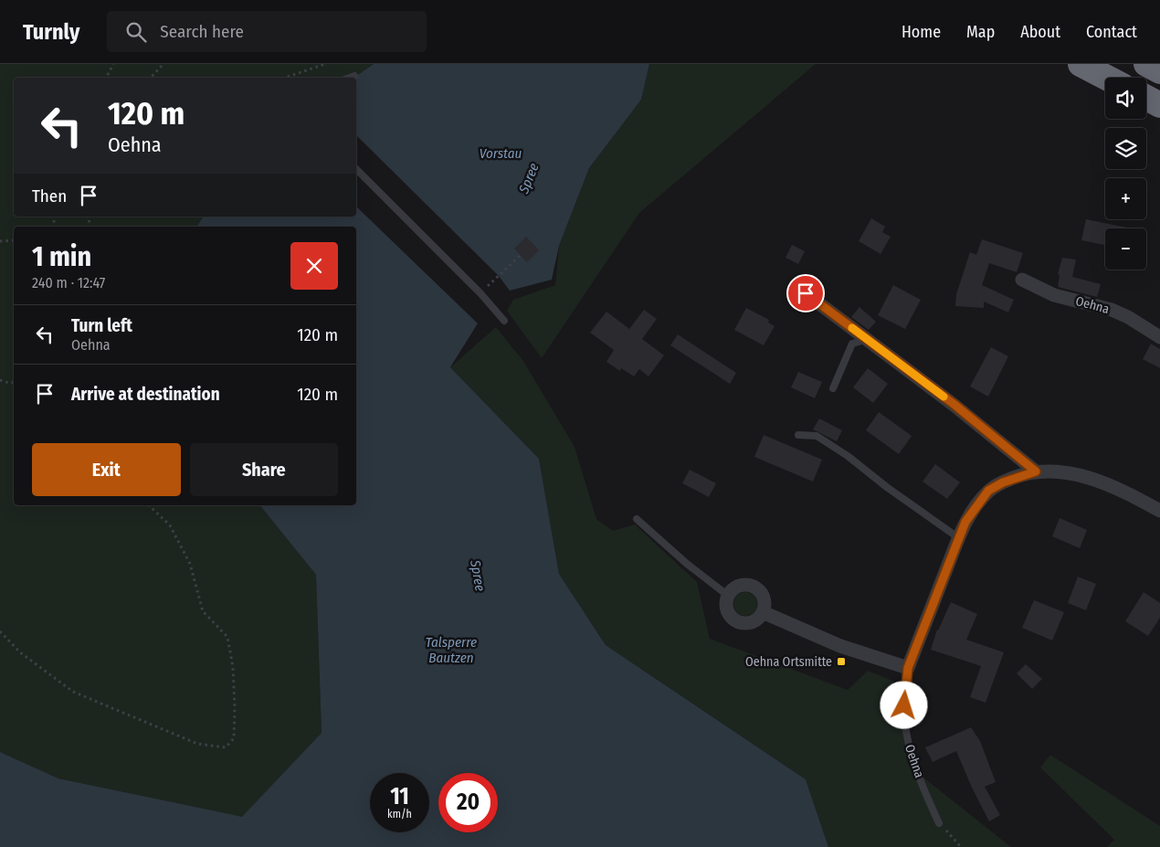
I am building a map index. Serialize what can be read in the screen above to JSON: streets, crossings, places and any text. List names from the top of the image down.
{
  "streets": {
    "street": ["Oehna"]
  },
  "water": ["Vorstau", "Spree", "Talsperre Bautzen"],
  "places": {
    "transit": ["Oehna Ortsmitte"]
  },
  "page": {
    "header": "Turnly",
    "search": "Search here",
    "nav": [
      "Home",
      "Map",
      "About",
      "Contact"
    ],
    "map_buttons": ["+", "−"],
    "turn": ["120 m", "Oehna"],
    "then": "Then",
    "heading": ["1 min", "240 m · 12:47"],
    "list": [
      {
        "name": "Turn left",
        "note": "Oehna",
        "value": "120 m"
      },
      {
        "name": "Arrive at destination",
        "value": "120 m"
      }
    ],
    "buttons": ["Exit", "Share"],
    "speed": "11 km/h",
    "limit": "20"
  }
}
